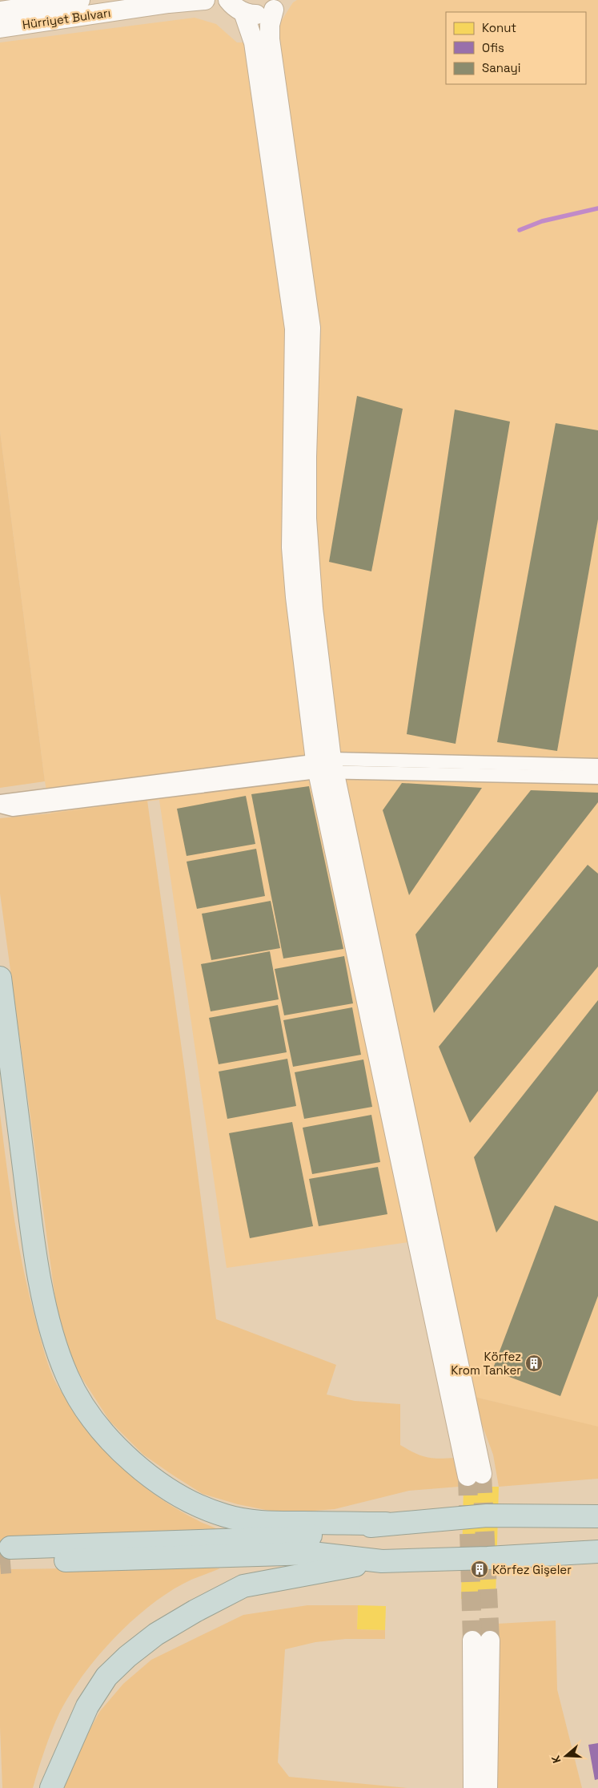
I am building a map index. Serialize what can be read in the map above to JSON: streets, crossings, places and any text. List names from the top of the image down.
{
  "streets": {
    "main road": ["Hürriyet Bulvarı"]
  },
  "places": {
    "building": ["Körfez Krom Tanker", "Körfez Gişeler"]
  },
  "legend": ["Konut", "Ofis", "Sanayi"],
  "north": "left"
}
